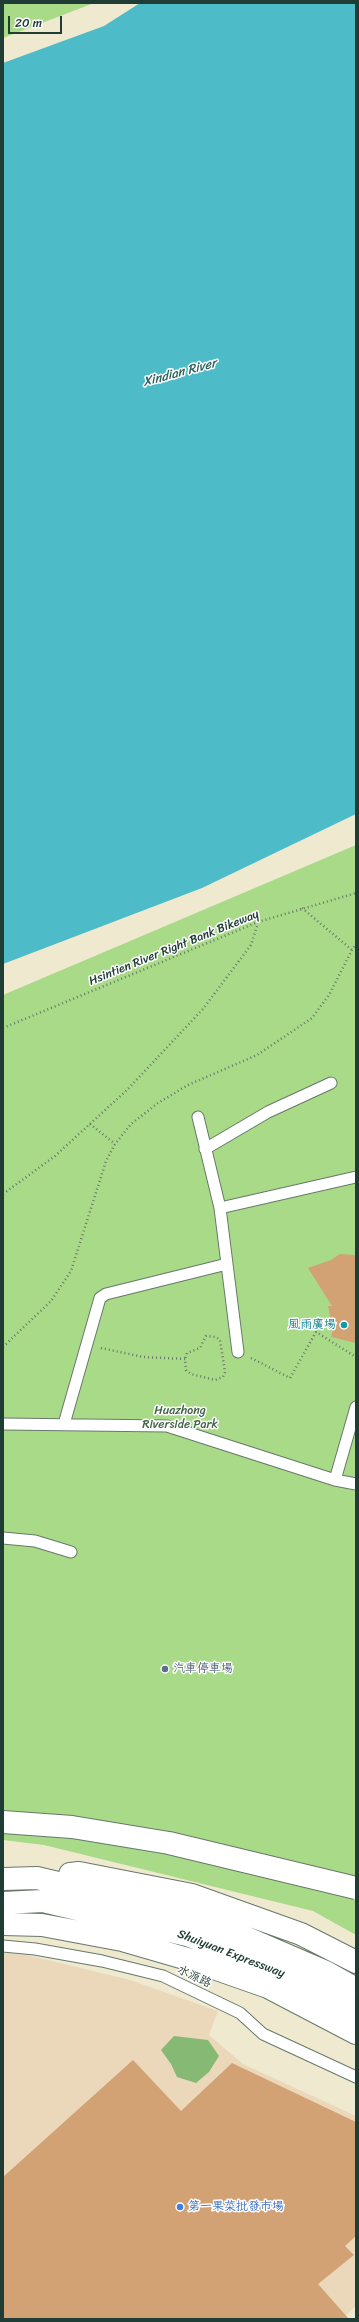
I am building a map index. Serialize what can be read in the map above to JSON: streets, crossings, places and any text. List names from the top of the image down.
{
  "streets": {
    "highway": ["Shuiyuan Expressway"],
    "lane": ["水源路"],
    "path": ["Hsintien River Right Bank Bikeway"]
  },
  "water": ["Xindian River"],
  "parks": ["Huazhong Riverside Park"],
  "places": ["風雨廣場", "汽車停車場", "第一果菜批發市場"],
  "scale_bar": "20 m"
}
